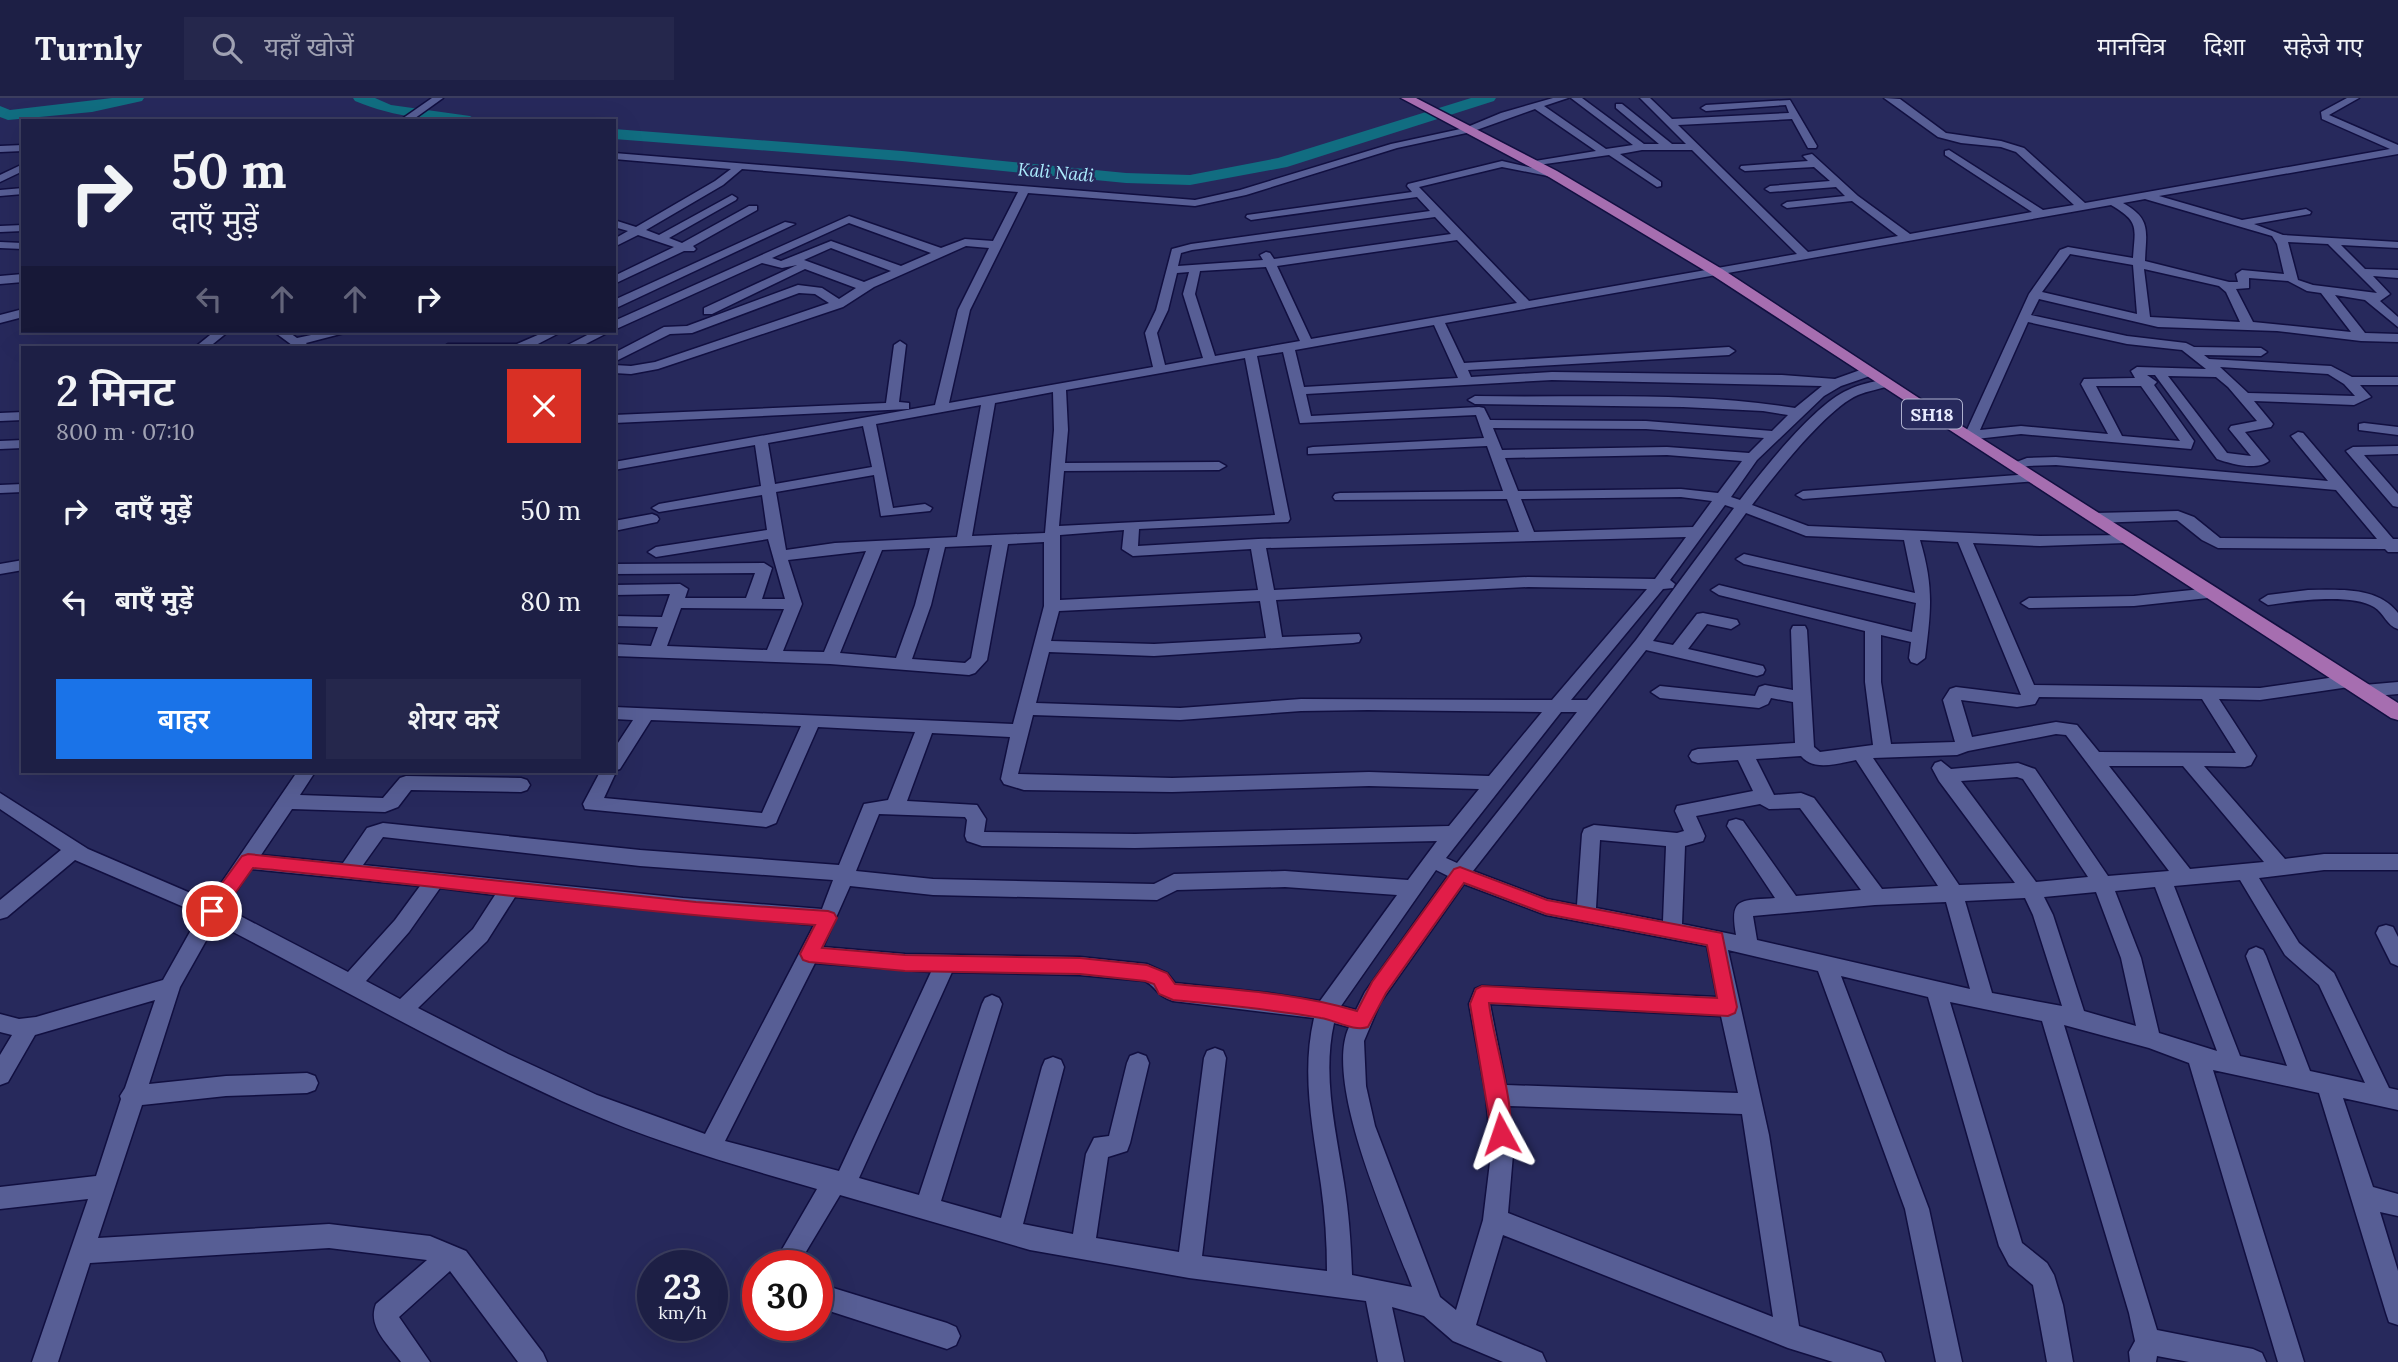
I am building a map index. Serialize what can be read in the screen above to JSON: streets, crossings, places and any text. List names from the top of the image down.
{
  "streets": {
    "main road": ["SH18"]
  },
  "water": ["Kali Nadi"],
  "page": {
    "header": "Turnly",
    "search": "यहाँ खोजें",
    "nav": ["मानचित्र", "दिशा", "सहेजे गए"],
    "turn": ["50 m", "दाएँ मुड़ें"],
    "heading": ["2 मिनट", "800 m · 07:10"],
    "list": [
      {
        "name": "दाएँ मुड़ें",
        "value": "50 m"
      },
      {
        "name": "बाएँ मुड़ें",
        "value": "80 m"
      }
    ],
    "buttons": ["बाहर", "शेयर करें"],
    "speed": "23 km/h",
    "limit": "30"
  }
}
